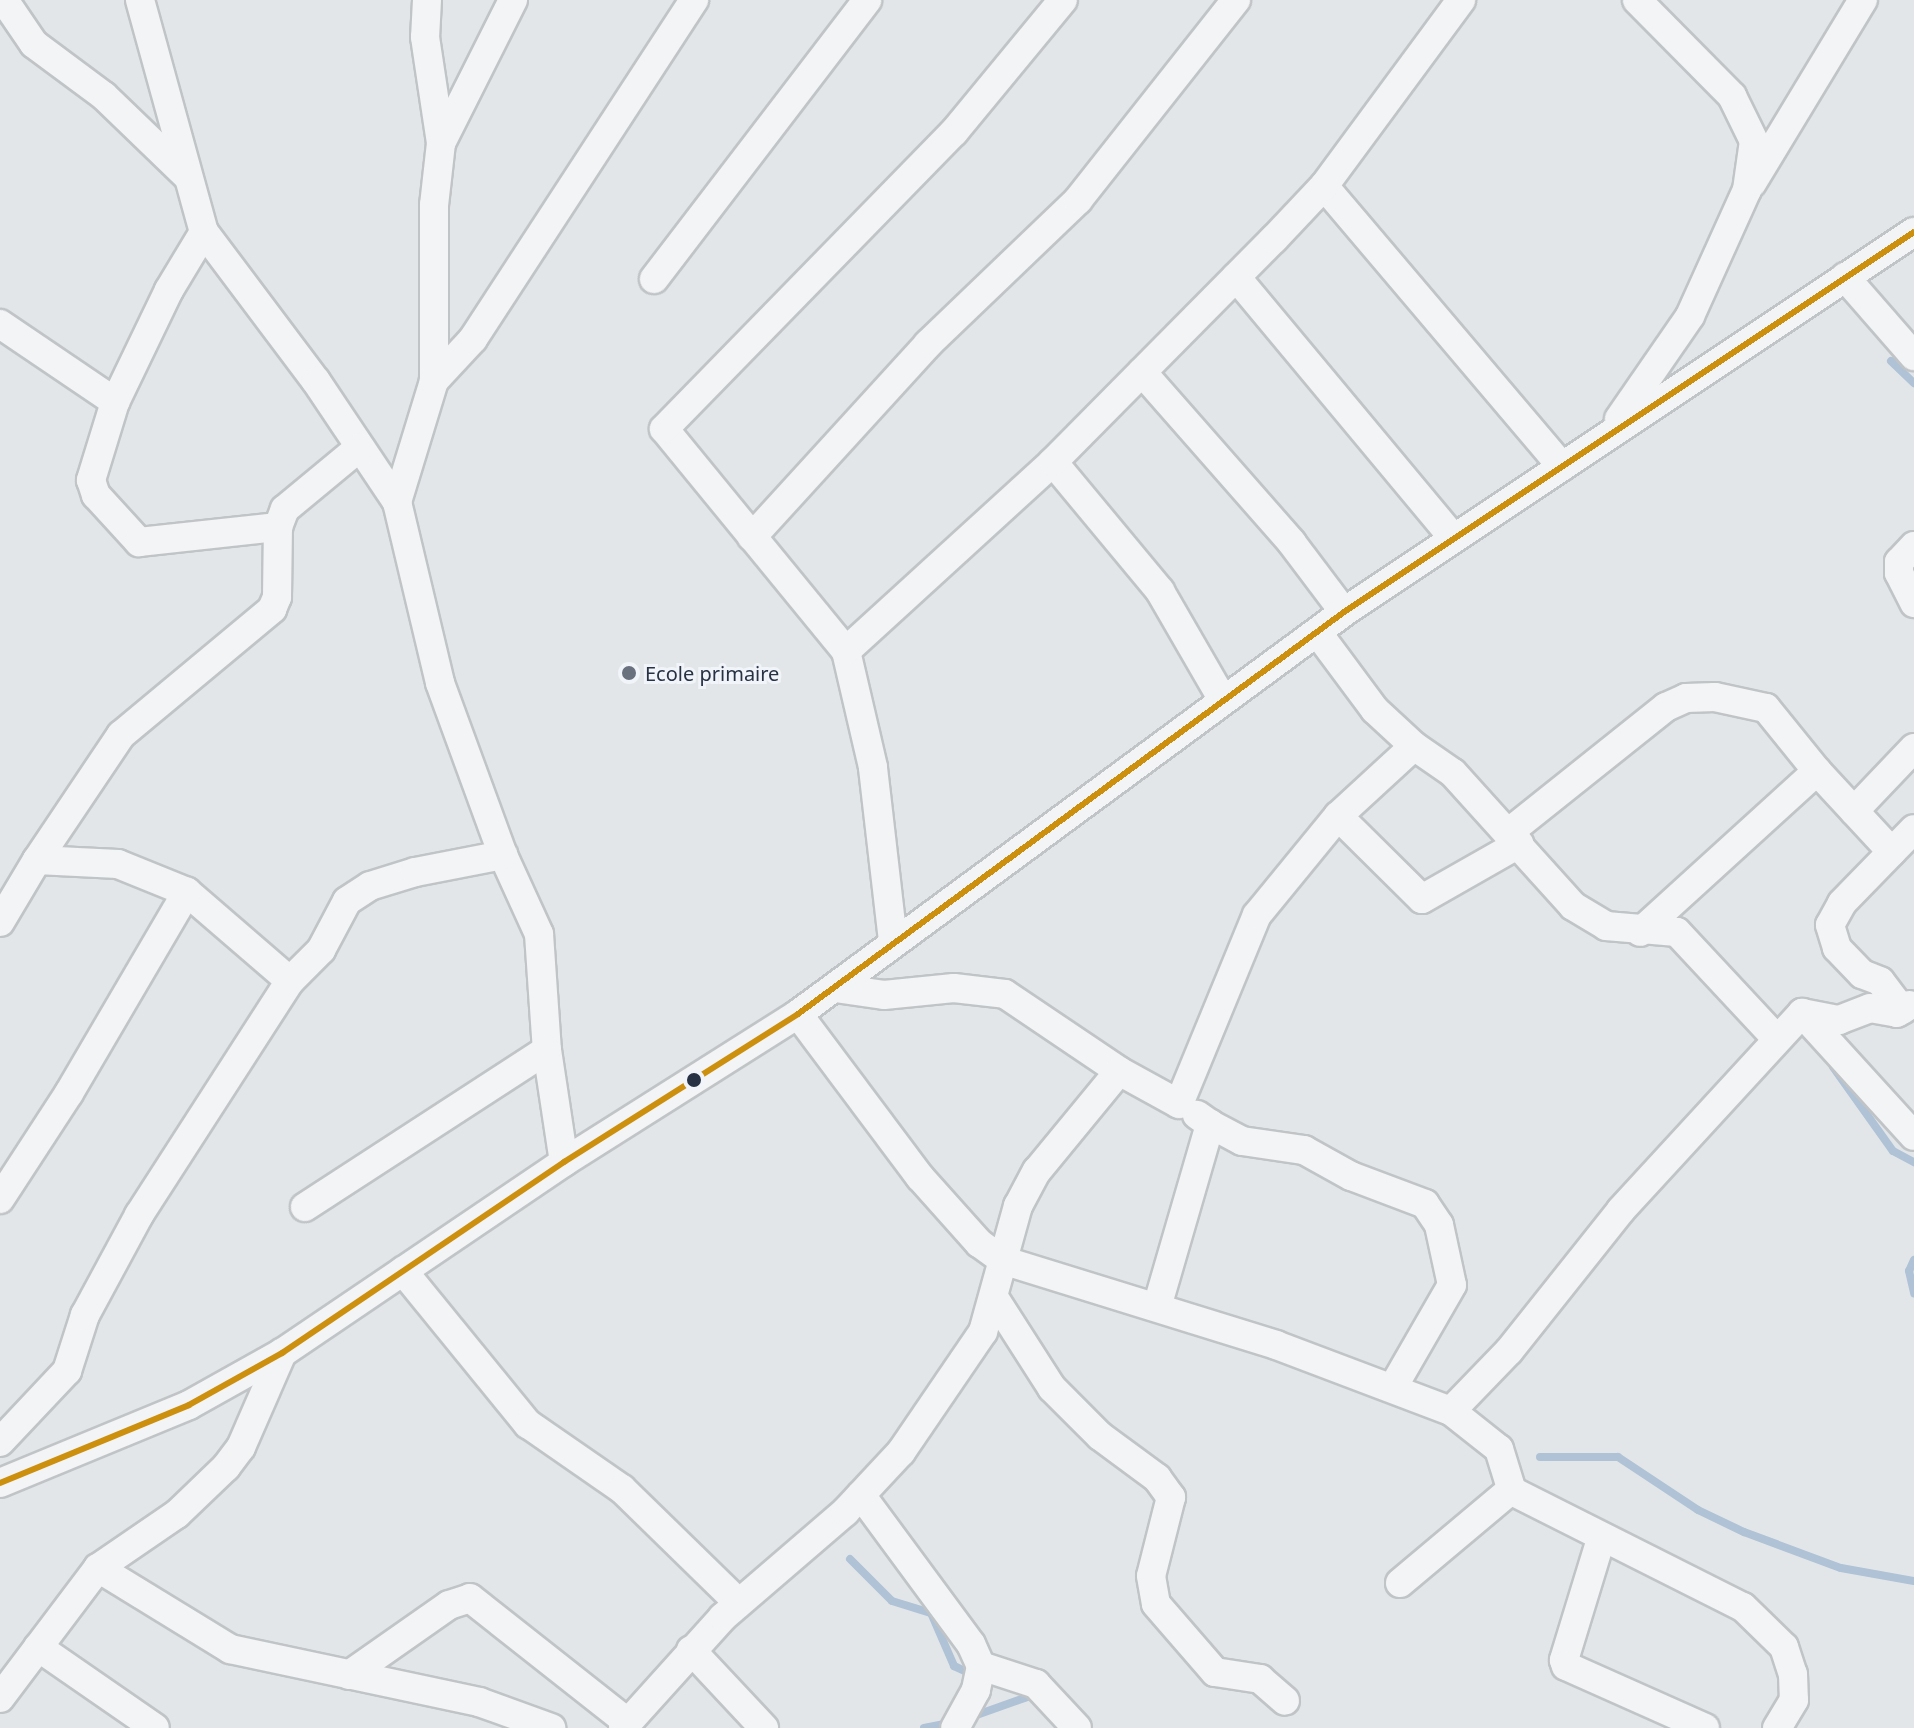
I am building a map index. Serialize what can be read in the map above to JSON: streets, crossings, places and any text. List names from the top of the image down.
{
  "places": ["Ecole primaire"]
}
